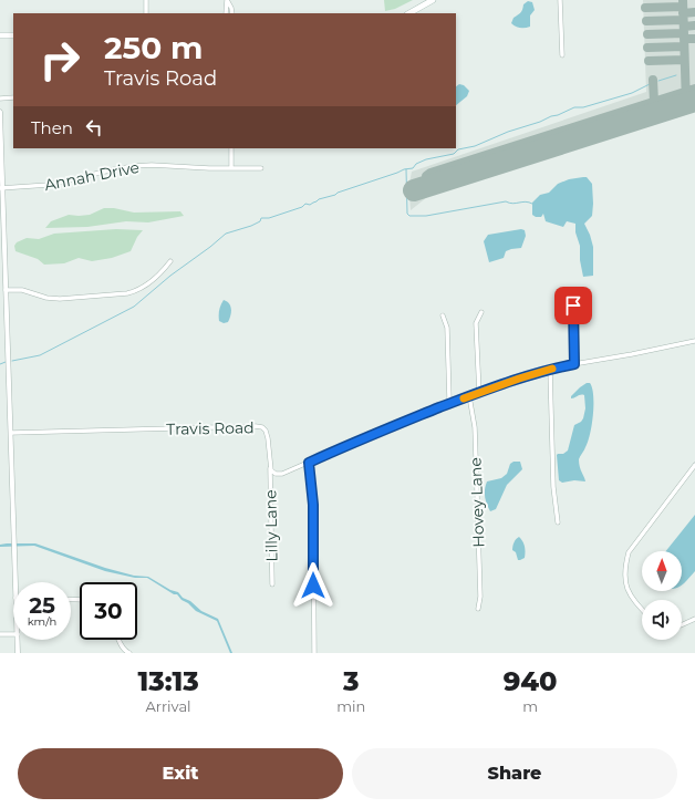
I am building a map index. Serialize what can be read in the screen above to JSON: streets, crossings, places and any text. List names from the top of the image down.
{
  "streets": {
    "street": [
      "Annah Drive",
      "Travis Road",
      "Hovey Lane",
      "Lilly Lane"
    ]
  },
  "crossings": [
    ["Travis Road", "Lilly Lane"]
  ],
  "north": "top",
  "page": {
    "turn": ["250 m", "Travis Road"],
    "then": "Then",
    "speed": "25 km/h",
    "limit": "30",
    "eta": [
      "13:13",
      "Arrival",
      "3",
      "min",
      "940",
      "m"
    ],
    "buttons": ["Exit", "Share"]
  }
}
